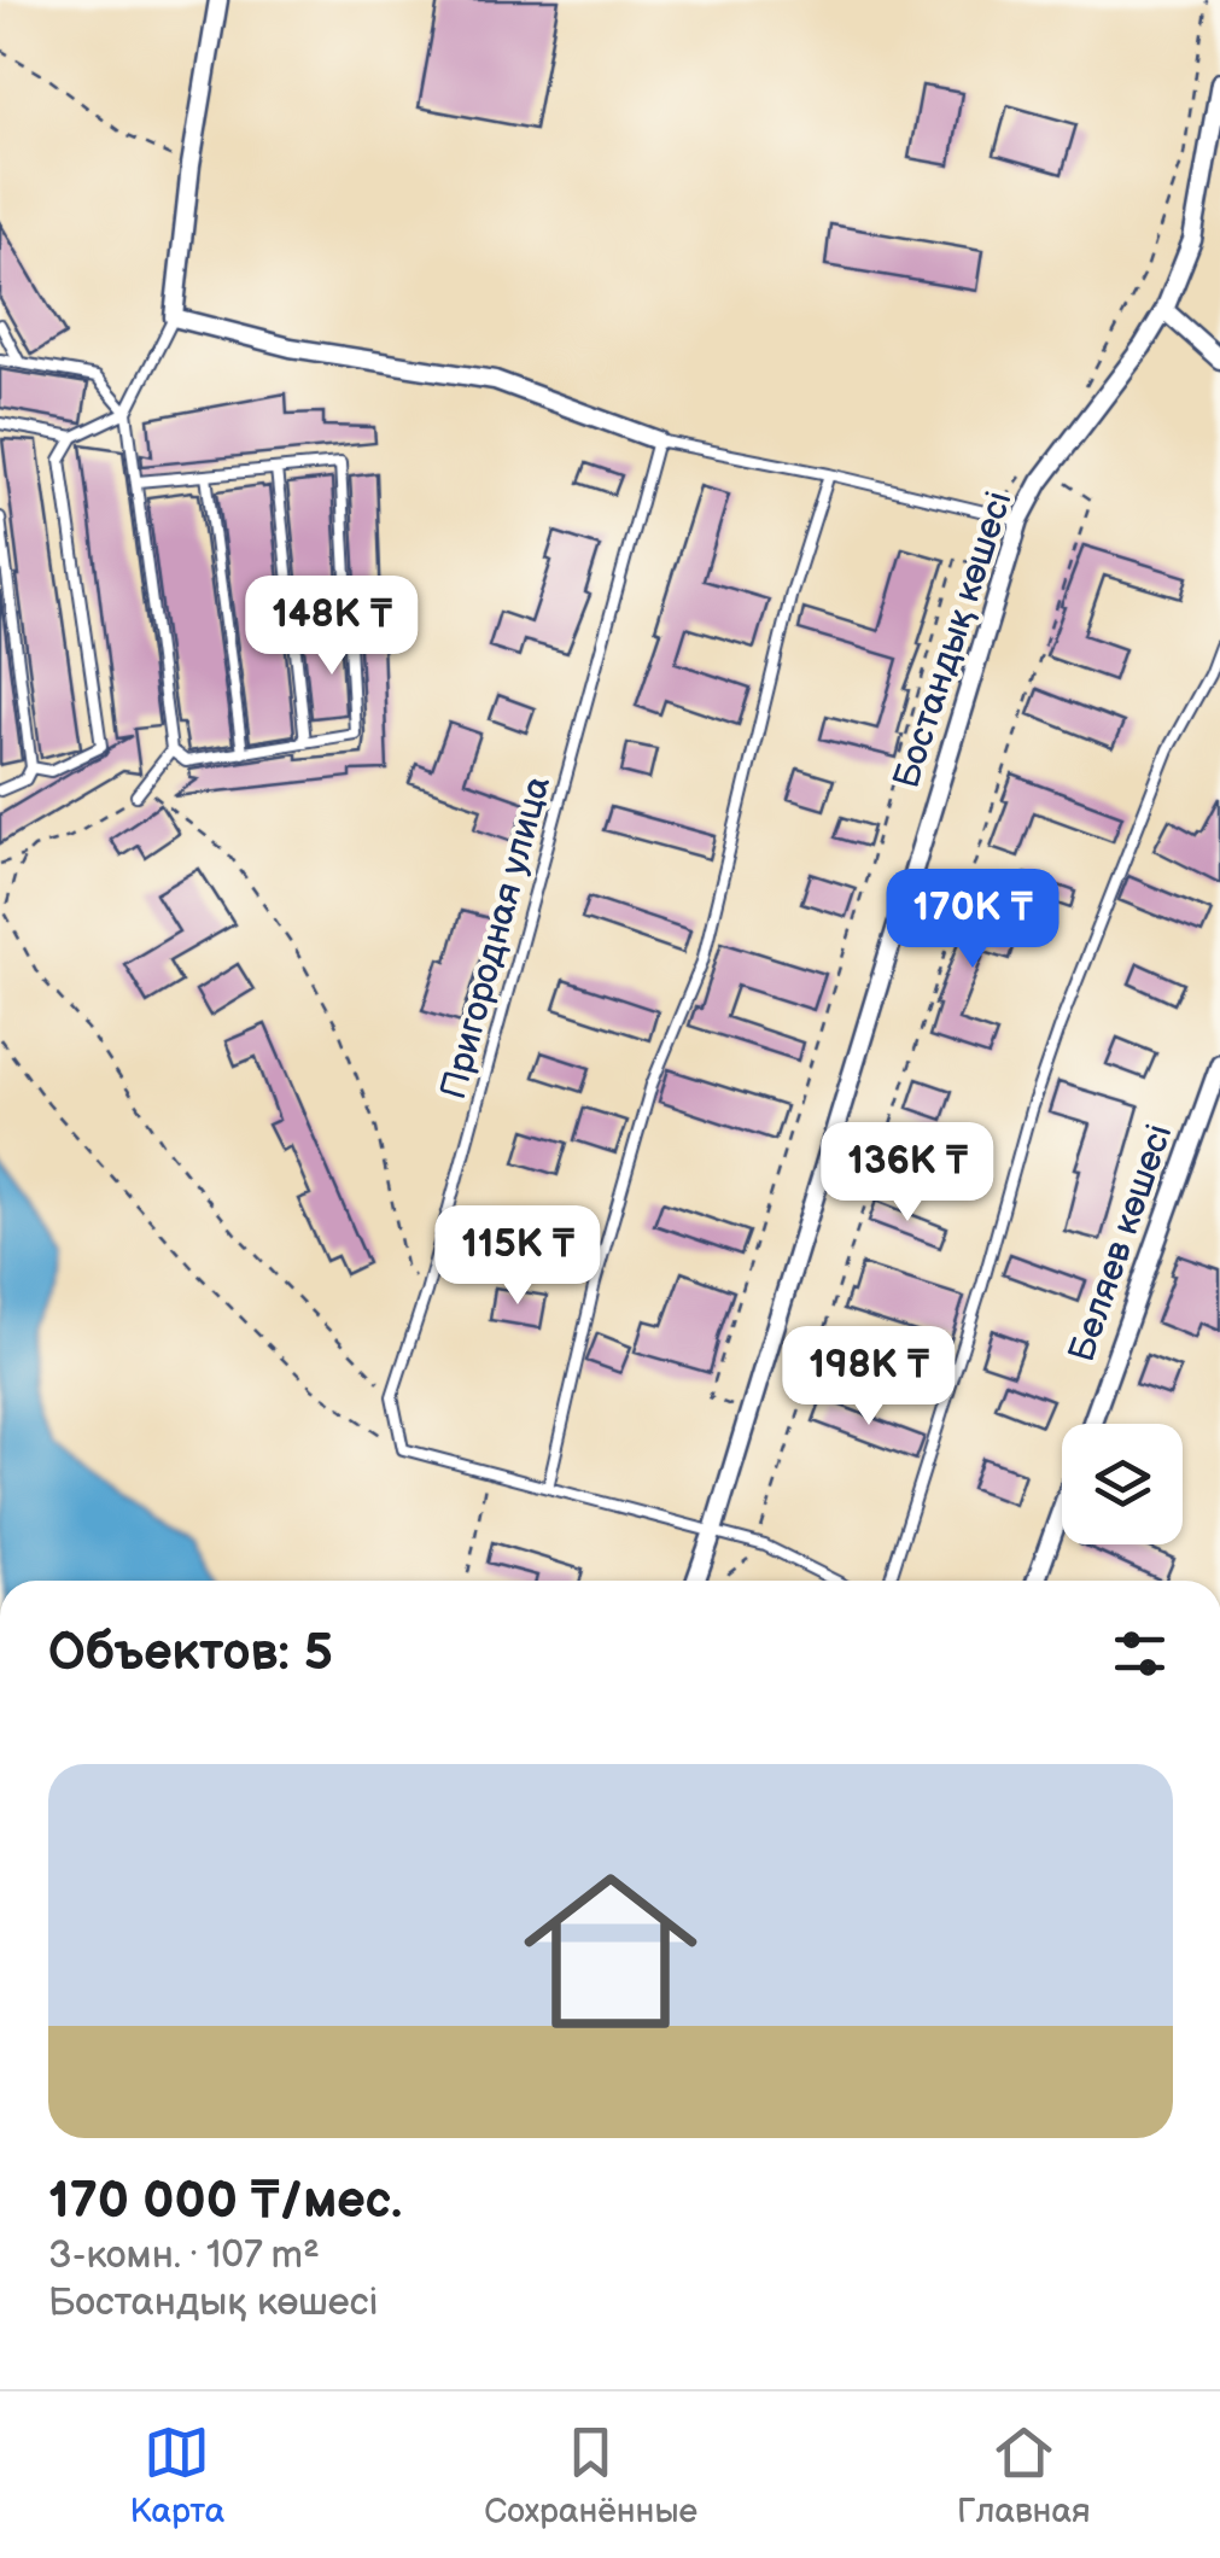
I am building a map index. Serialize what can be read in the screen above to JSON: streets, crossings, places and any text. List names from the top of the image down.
{
  "streets": {
    "street": ["Бостандық көшесі", "Беляев көшесі"],
    "lane": ["Пригородная улица"]
  },
  "page": {
    "price": [
      "148K ₸",
      "170K ₸",
      "136K ₸",
      "115K ₸",
      "198K ₸"
    ],
    "heading": "Объектов: 5",
    "list": [
      {
        "name": "170 000 ₸/мес.",
        "note": "3-комн. · 107 m² · Бостандық көшесі"
      }
    ],
    "tabs": ["Карта", "Сохранённые", "Главная"]
  }
}
